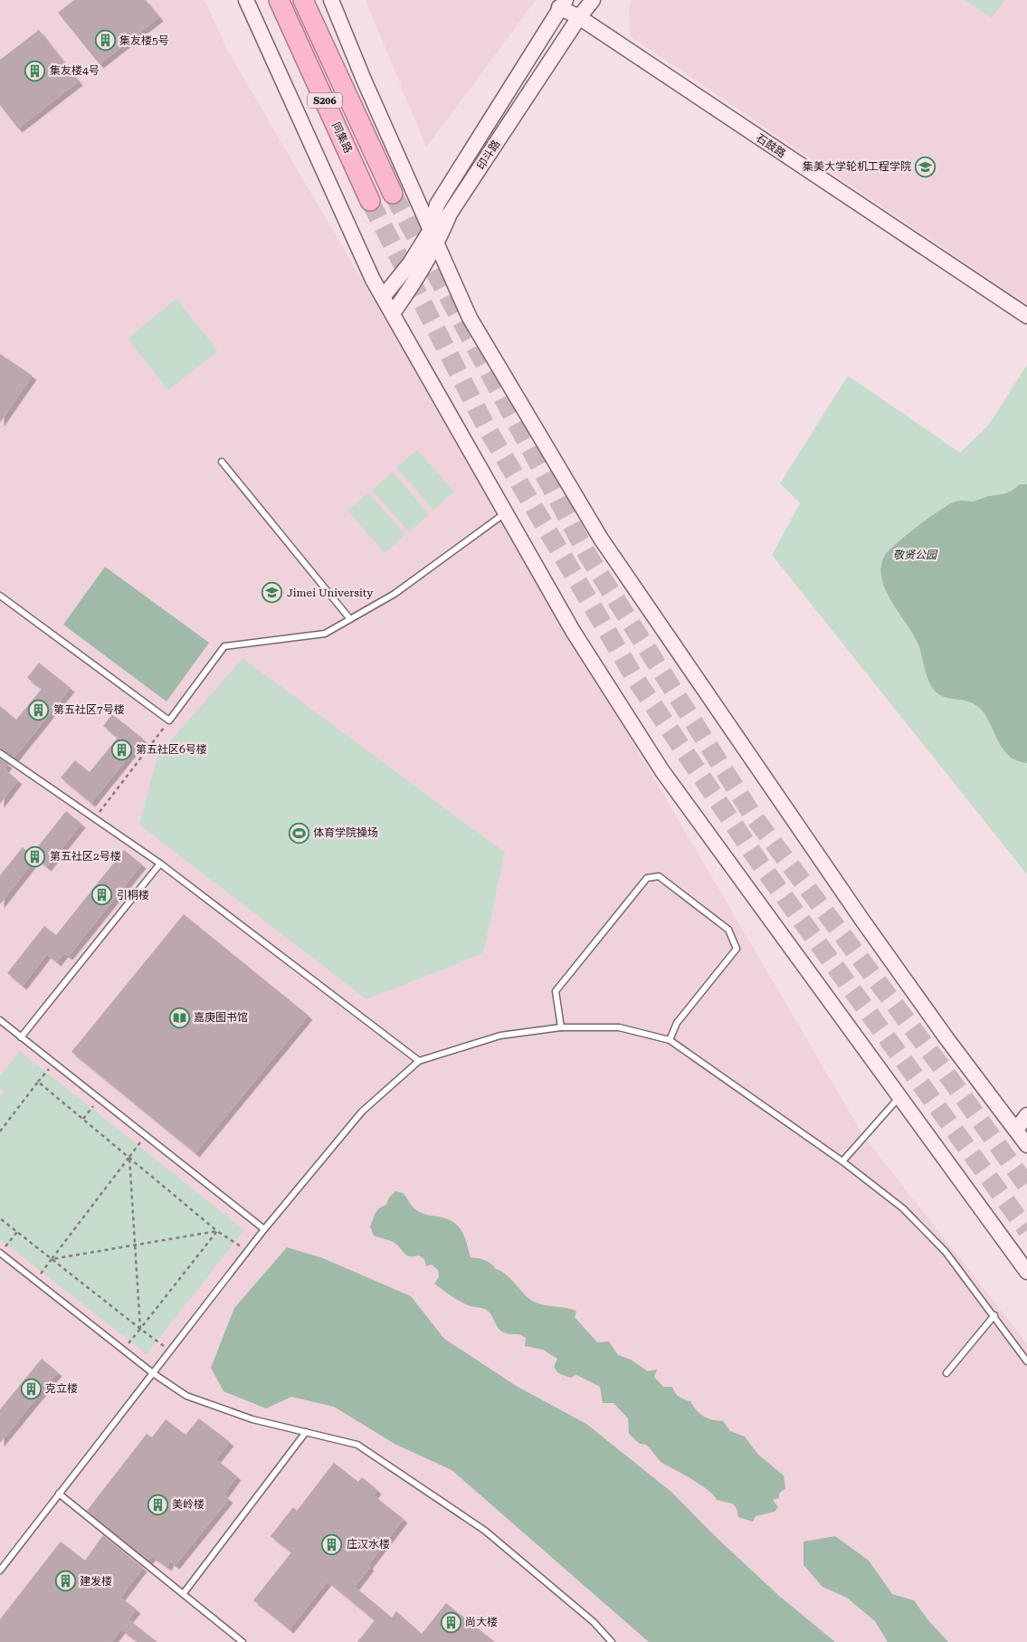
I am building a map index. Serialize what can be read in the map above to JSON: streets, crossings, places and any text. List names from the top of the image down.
{
  "streets": {
    "highway": ["S206", "同集路"],
    "main road": ["石鼓路", "印斗路"]
  },
  "crossings": [
    ["石鼓路", "印斗路"]
  ],
  "parks": ["敬贤公园"],
  "places": {
    "building": [
      "集友楼5号",
      "集友楼4号",
      "第五社区7号楼",
      "第五社区6号楼",
      "第五社区2号楼",
      "引桐楼",
      "克立楼",
      "美岭楼",
      "庄汉水楼",
      "建发楼",
      "尚大楼"
    ],
    "school or university": ["集美大学轮机工程学院", "Jimei University"],
    "sports": ["体育学院操场"],
    "library": ["嘉庚图书馆"]
  }
}
